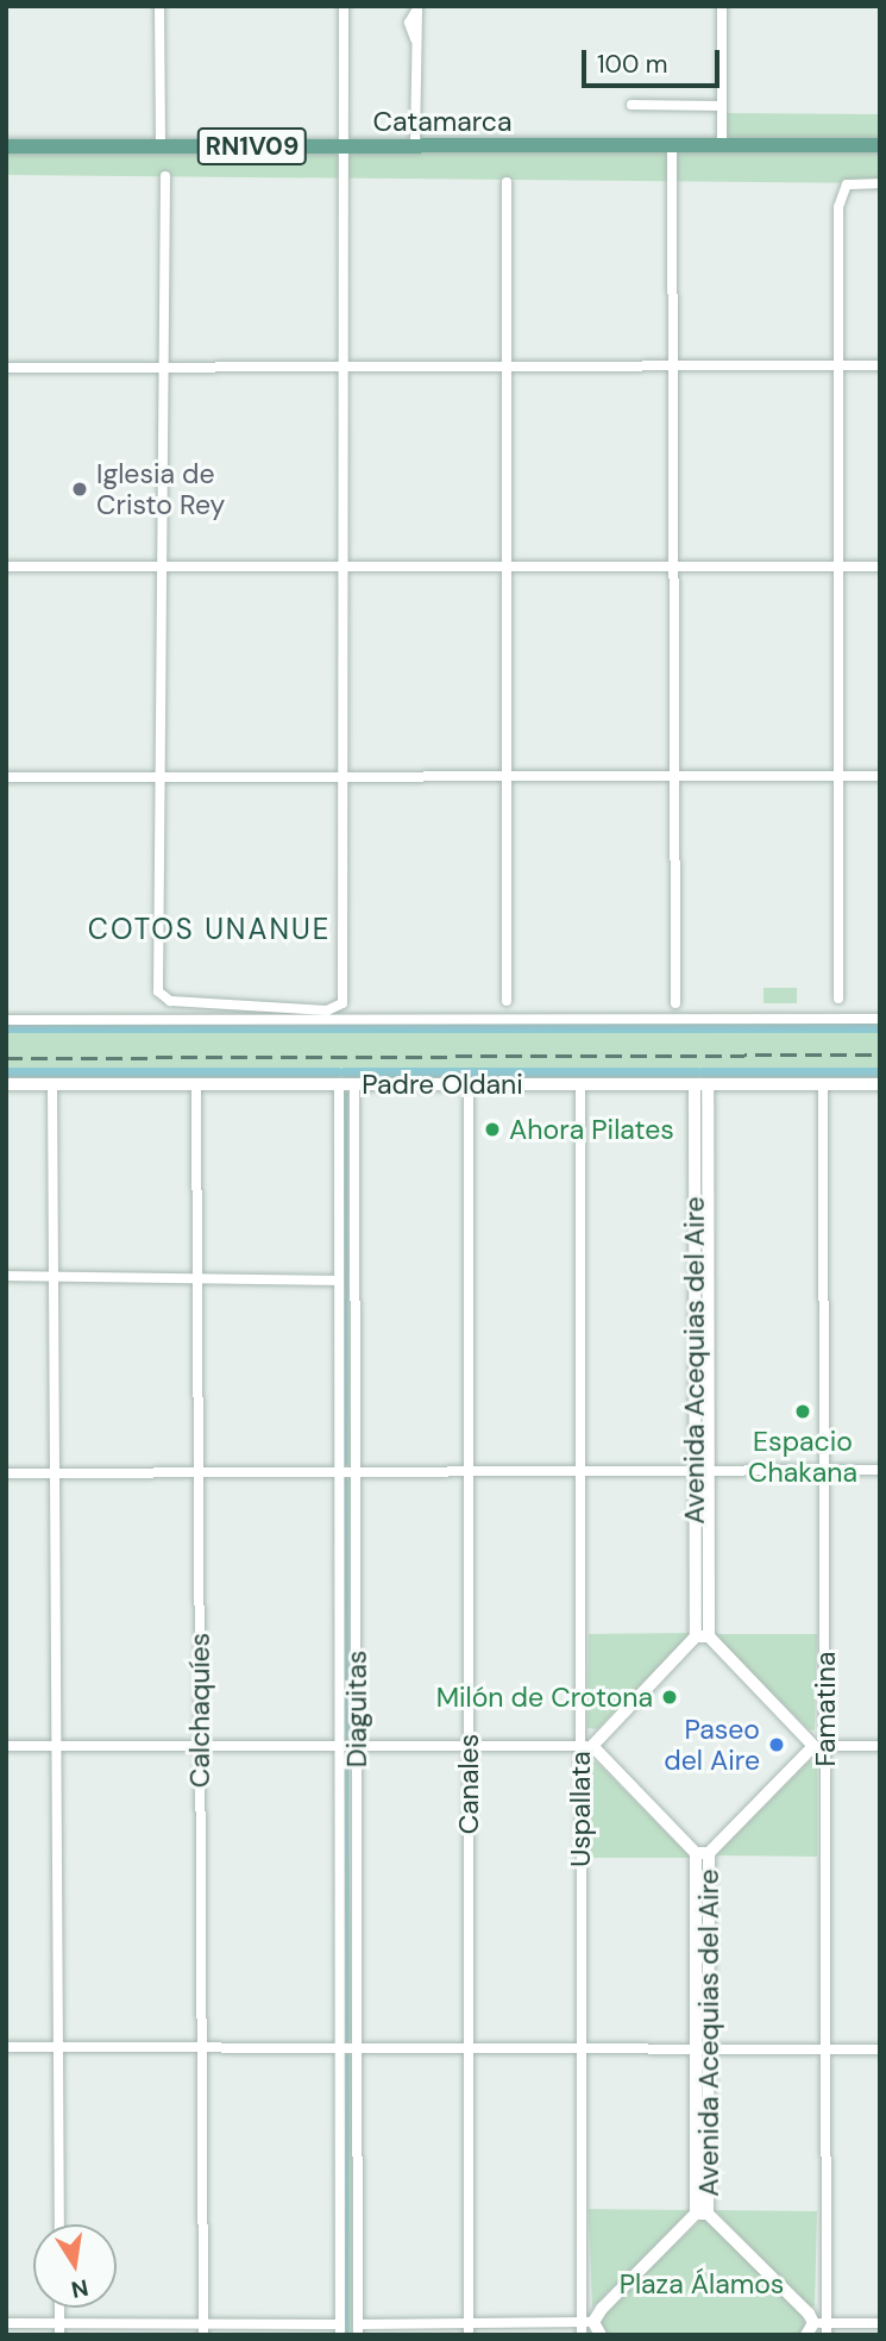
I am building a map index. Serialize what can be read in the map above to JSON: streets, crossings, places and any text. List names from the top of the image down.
{
  "streets": {
    "main road": ["Catamarca", "RN1V09", "Padre Oldani"],
    "street": [
      "Avenida Acequias del Aire",
      "Diaguitas",
      "Famatina",
      "Calchaquíes",
      "Canales",
      "Uspallata"
    ]
  },
  "crossings": [
    ["Padre Oldani", "Avenida Acequias del Aire"],
    ["Padre Oldani", "Diaguitas"],
    ["Padre Oldani", "Famatina"],
    ["Padre Oldani", "Calchaquíes"],
    ["Padre Oldani", "Canales"],
    ["Padre Oldani", "Uspallata"],
    ["Avenida Acequias del Aire", "Famatina"],
    ["Avenida Acequias del Aire", "Uspallata"]
  ],
  "districts": ["COTOS UNANUE"],
  "parks": ["Plaza Álamos"],
  "places": [
    "Iglesia de Cristo Rey",
    "Ahora Pilates",
    "Espacio Chakana",
    "Milón de Crotona",
    "Paseo del Aire"
  ],
  "scale_bar": "100 m",
  "north": "bottom"
}
